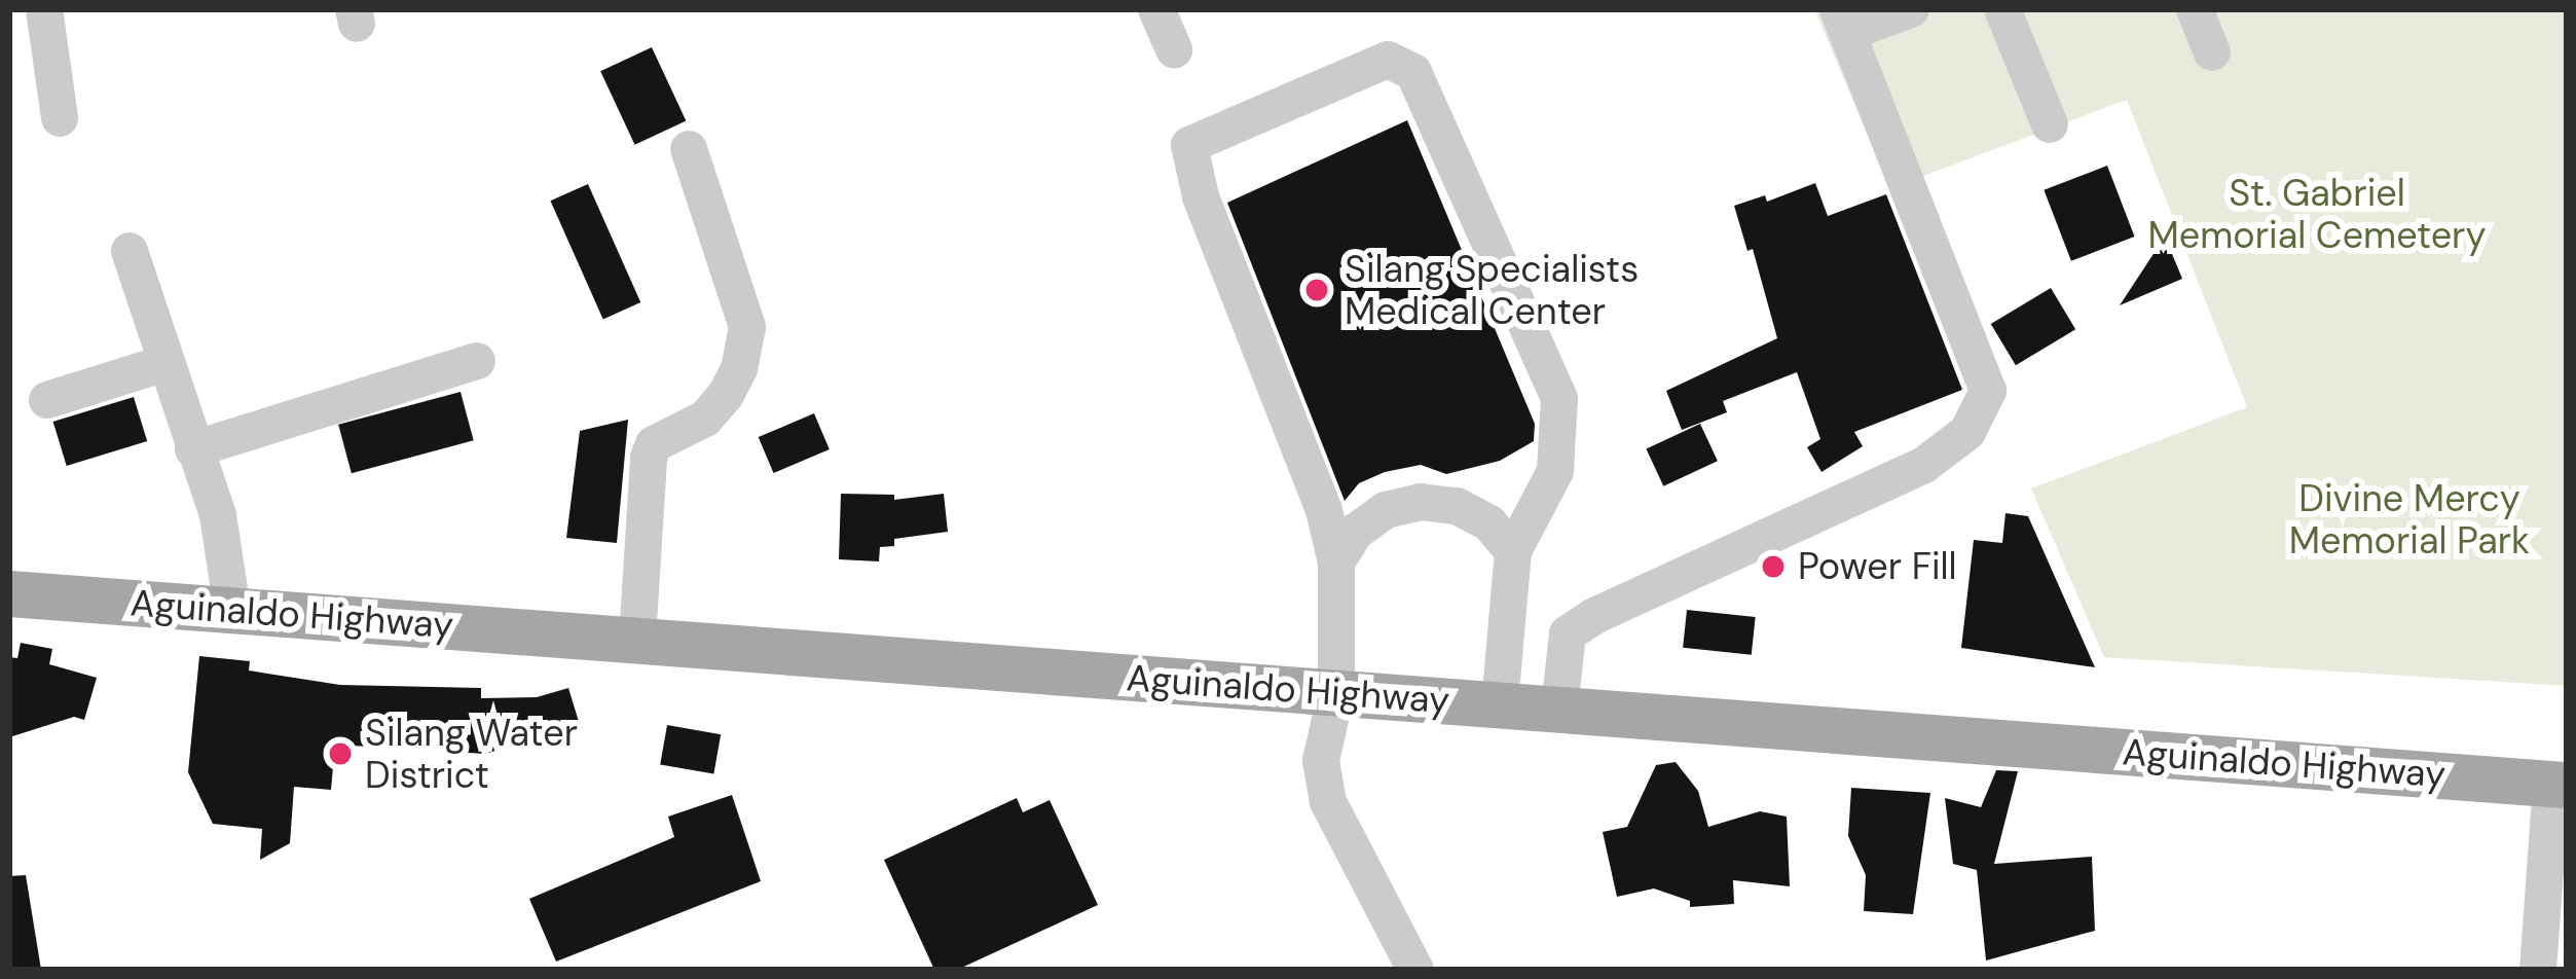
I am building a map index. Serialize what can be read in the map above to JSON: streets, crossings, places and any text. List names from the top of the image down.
{
  "streets": {
    "main road": ["Aguinaldo Highway"]
  },
  "parks": ["St. Gabriel Memorial Cemetery", "Divine Mercy Memorial Park"],
  "places": ["Silang Specialists Medical Center", "Power Fill", "Silang Water District"]
}
